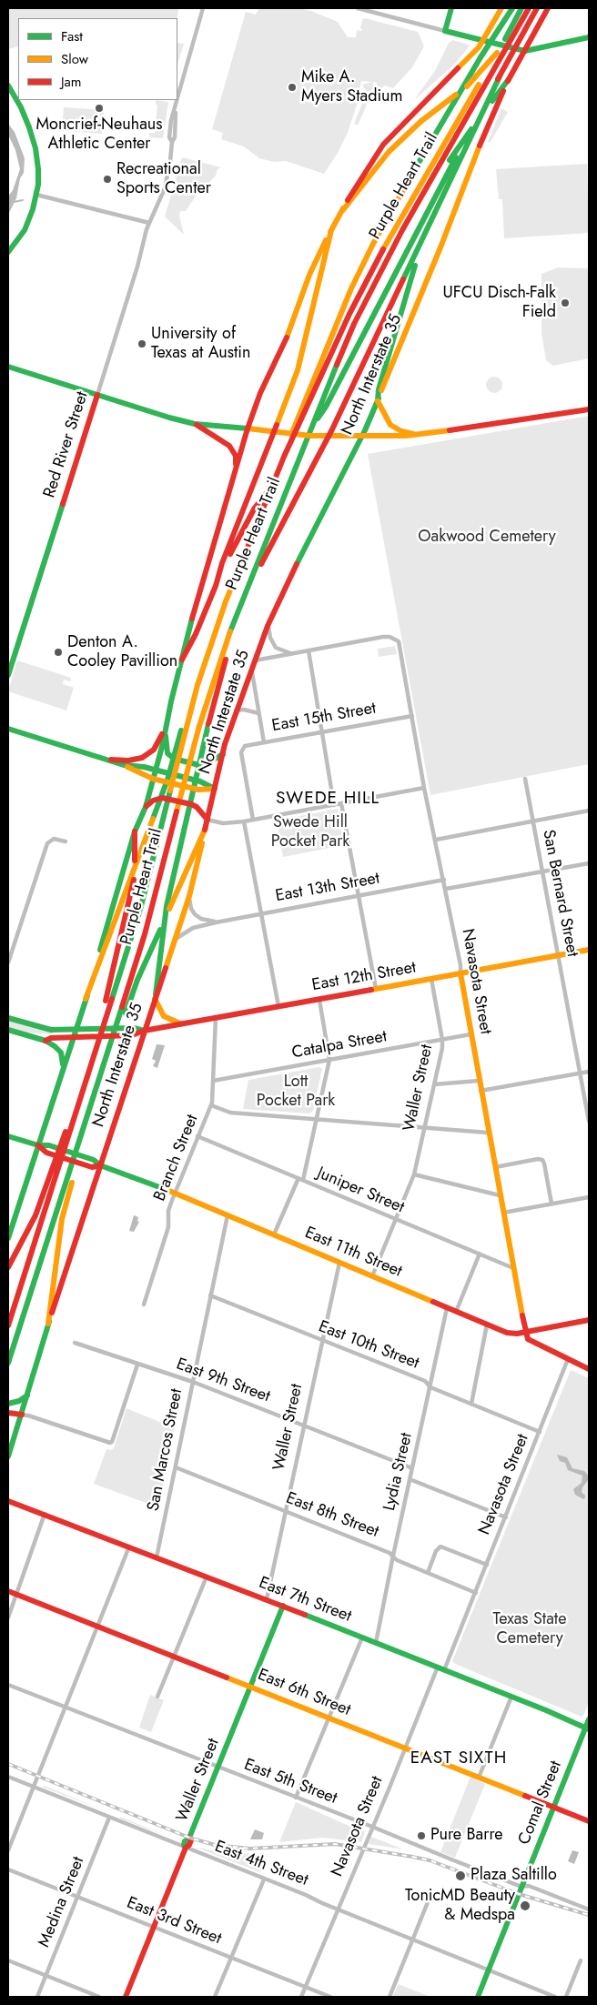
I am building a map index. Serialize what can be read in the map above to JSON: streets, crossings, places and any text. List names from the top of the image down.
{
  "streets": {
    "main road": [
      "Purple Heart Trail",
      "North Interstate 35",
      "Red River Street",
      "East 12th Street",
      "Navasota Street",
      "Waller Street",
      "East 11th Street",
      "East 7th Street",
      "East 6th Street",
      "Comal Street"
    ],
    "street": [
      "East 15th Street",
      "East 13th Street",
      "San Bernard Street",
      "Catalpa Street",
      "Branch Street",
      "Juniper Street",
      "East 10th Street",
      "East 9th Street",
      "San Marcos Street",
      "Lydia Street",
      "East 8th Street",
      "East 5th Street",
      "East 4th Street",
      "Medina Street",
      "East 3rd Street"
    ]
  },
  "crossings": [
    ["North Interstate 35", "East 13th Street"],
    ["North Interstate 35", "East 12th Street"],
    ["North Interstate 35", "East 11th Street"],
    ["East 15th Street", "Navasota Street"],
    ["East 13th Street", "Navasota Street"],
    ["San Bernard Street", "East 12th Street"],
    ["East 12th Street", "Navasota Street"],
    ["East 12th Street", "Waller Street"],
    ["East 12th Street", "Branch Street"],
    ["Navasota Street", "Catalpa Street"],
    ["Navasota Street", "Juniper Street"],
    ["Navasota Street", "East 11th Street"],
    ["Navasota Street", "East 10th Street"],
    ["Navasota Street", "East 8th Street"],
    ["Navasota Street", "East 7th Street"],
    ["Navasota Street", "East 6th Street"],
    ["Navasota Street", "East 5th Street"],
    ["Navasota Street", "East 4th Street"],
    ["Navasota Street", "East 3rd Street"],
    ["Catalpa Street", "Waller Street"],
    ["Catalpa Street", "Branch Street"],
    ["Waller Street", "Juniper Street"],
    ["Waller Street", "East 11th Street"],
    ["Waller Street", "East 10th Street"],
    ["Waller Street", "East 9th Street"],
    ["Waller Street", "East 8th Street"],
    ["Waller Street", "East 7th Street"],
    ["Waller Street", "East 6th Street"],
    ["Waller Street", "East 5th Street"],
    ["Waller Street", "East 4th Street"],
    ["Waller Street", "East 3rd Street"],
    ["Branch Street", "Juniper Street"],
    ["Branch Street", "East 11th Street"],
    ["East 11th Street", "San Marcos Street"],
    ["East 11th Street", "Lydia Street"],
    ["East 10th Street", "San Marcos Street"],
    ["East 10th Street", "Lydia Street"],
    ["East 9th Street", "San Marcos Street"],
    ["East 9th Street", "Lydia Street"],
    ["San Marcos Street", "East 8th Street"],
    ["San Marcos Street", "East 7th Street"],
    ["Lydia Street", "East 8th Street"],
    ["Lydia Street", "East 7th Street"],
    ["East 7th Street", "Comal Street"],
    ["East 6th Street", "Comal Street"],
    ["East 5th Street", "Comal Street"],
    ["Comal Street", "East 4th Street"],
    ["East 4th Street", "Medina Street"],
    ["Medina Street", "East 3rd Street"]
  ],
  "districts": ["SWEDE HILL", "EAST SIXTH"],
  "parks": [
    "Oakwood Cemetery",
    "Swede Hill Pocket Park",
    "Lott Pocket Park",
    "Texas State Cemetery"
  ],
  "places": [
    "Mike A. Myers Stadium",
    "Moncrief-Neuhaus Athletic Center",
    "Recreational Sports Center",
    "UFCU Disch-Falk Field",
    "University of Texas at Austin",
    "Denton A. Cooley Pavillion",
    "Pure Barre",
    "Plaza Saltillo",
    "TonicMD Beauty & Medspa"
  ],
  "legend": ["Fast", "Slow", "Jam"]
}
